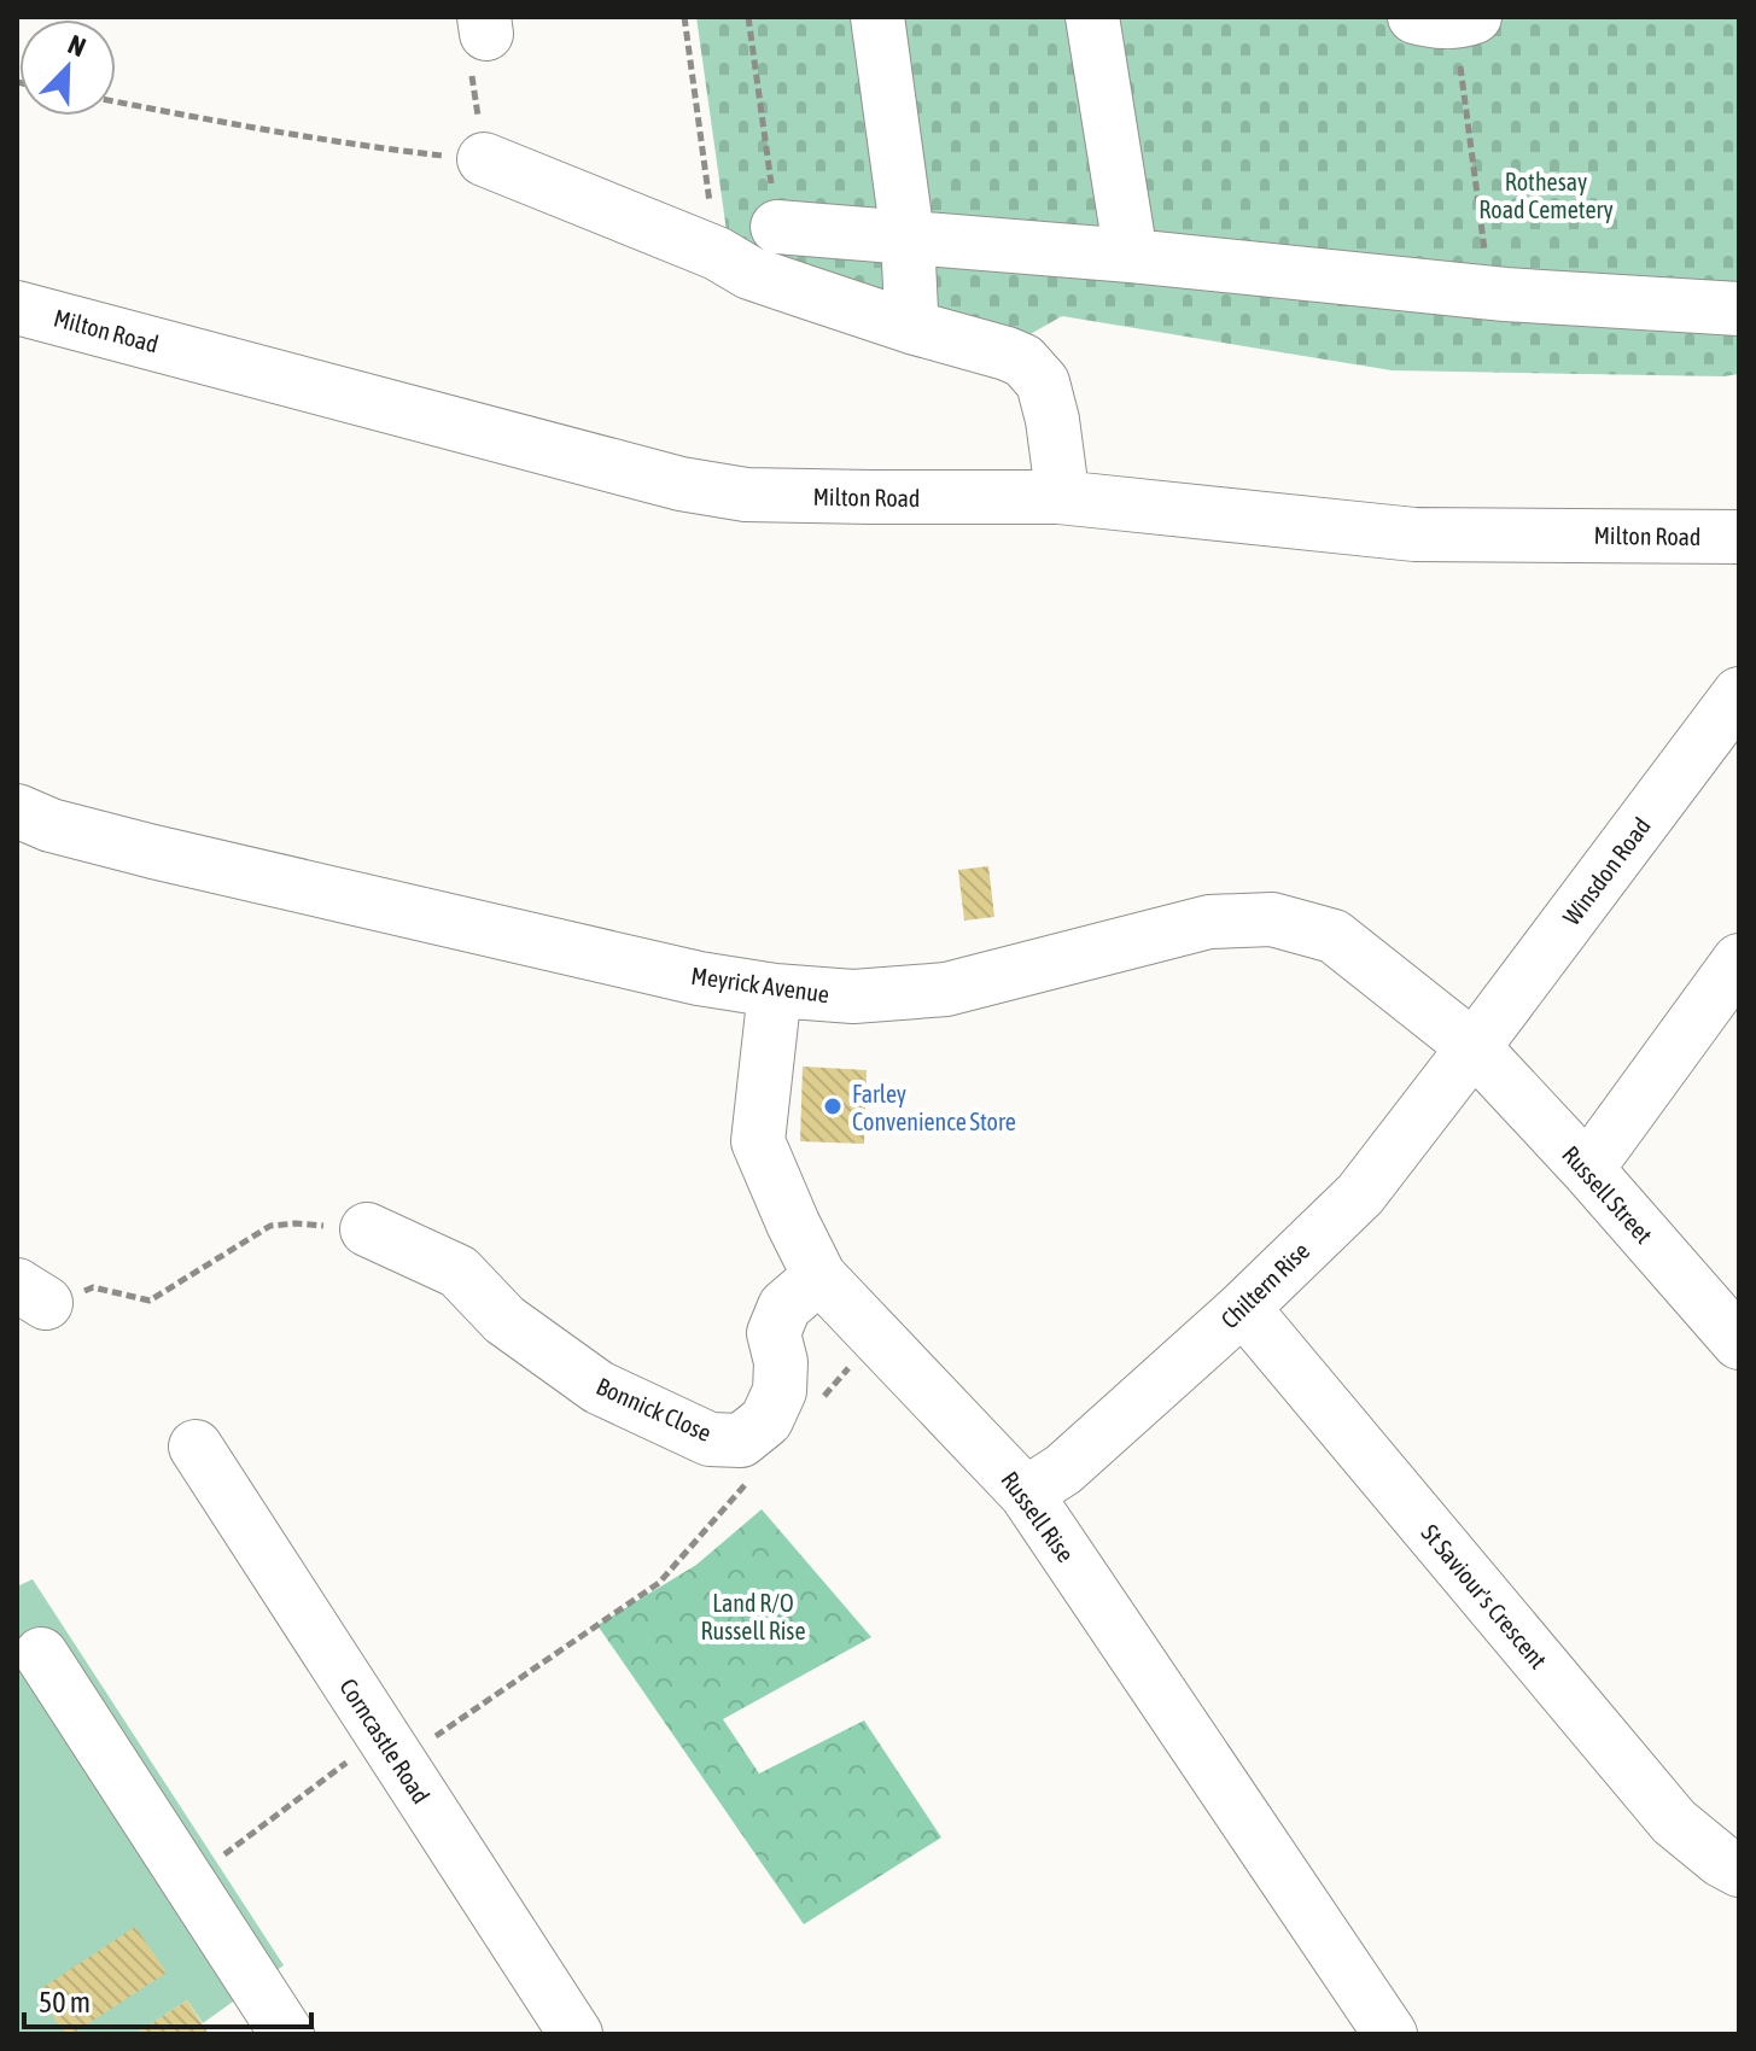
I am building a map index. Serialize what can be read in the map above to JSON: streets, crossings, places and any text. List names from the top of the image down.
{
  "streets": {
    "street": [
      "Milton Road",
      "Winsdon Road",
      "Meyrick Avenue",
      "Russell Street",
      "Chiltern Rise",
      "Bonnick Close",
      "Russell Rise",
      "St Saviour's Crescent",
      "Corncastle Road"
    ]
  },
  "crossings": [
    ["Winsdon Road", "Meyrick Avenue"],
    ["Winsdon Road", "Russell Street"],
    ["Winsdon Road", "Chiltern Rise"],
    ["Meyrick Avenue", "Russell Street"],
    ["Meyrick Avenue", "Chiltern Rise"],
    ["Meyrick Avenue", "Russell Rise"],
    ["Russell Street", "Chiltern Rise"],
    ["Chiltern Rise", "Russell Rise"],
    ["Chiltern Rise", "St Saviour's Crescent"],
    ["Bonnick Close", "Russell Rise"]
  ],
  "parks": ["Rothesay Road Cemetery", "Land R/O Russell Rise"],
  "places": ["Farley Convenience Store"],
  "scale_bar": "50 m",
  "north": "top right"
}
